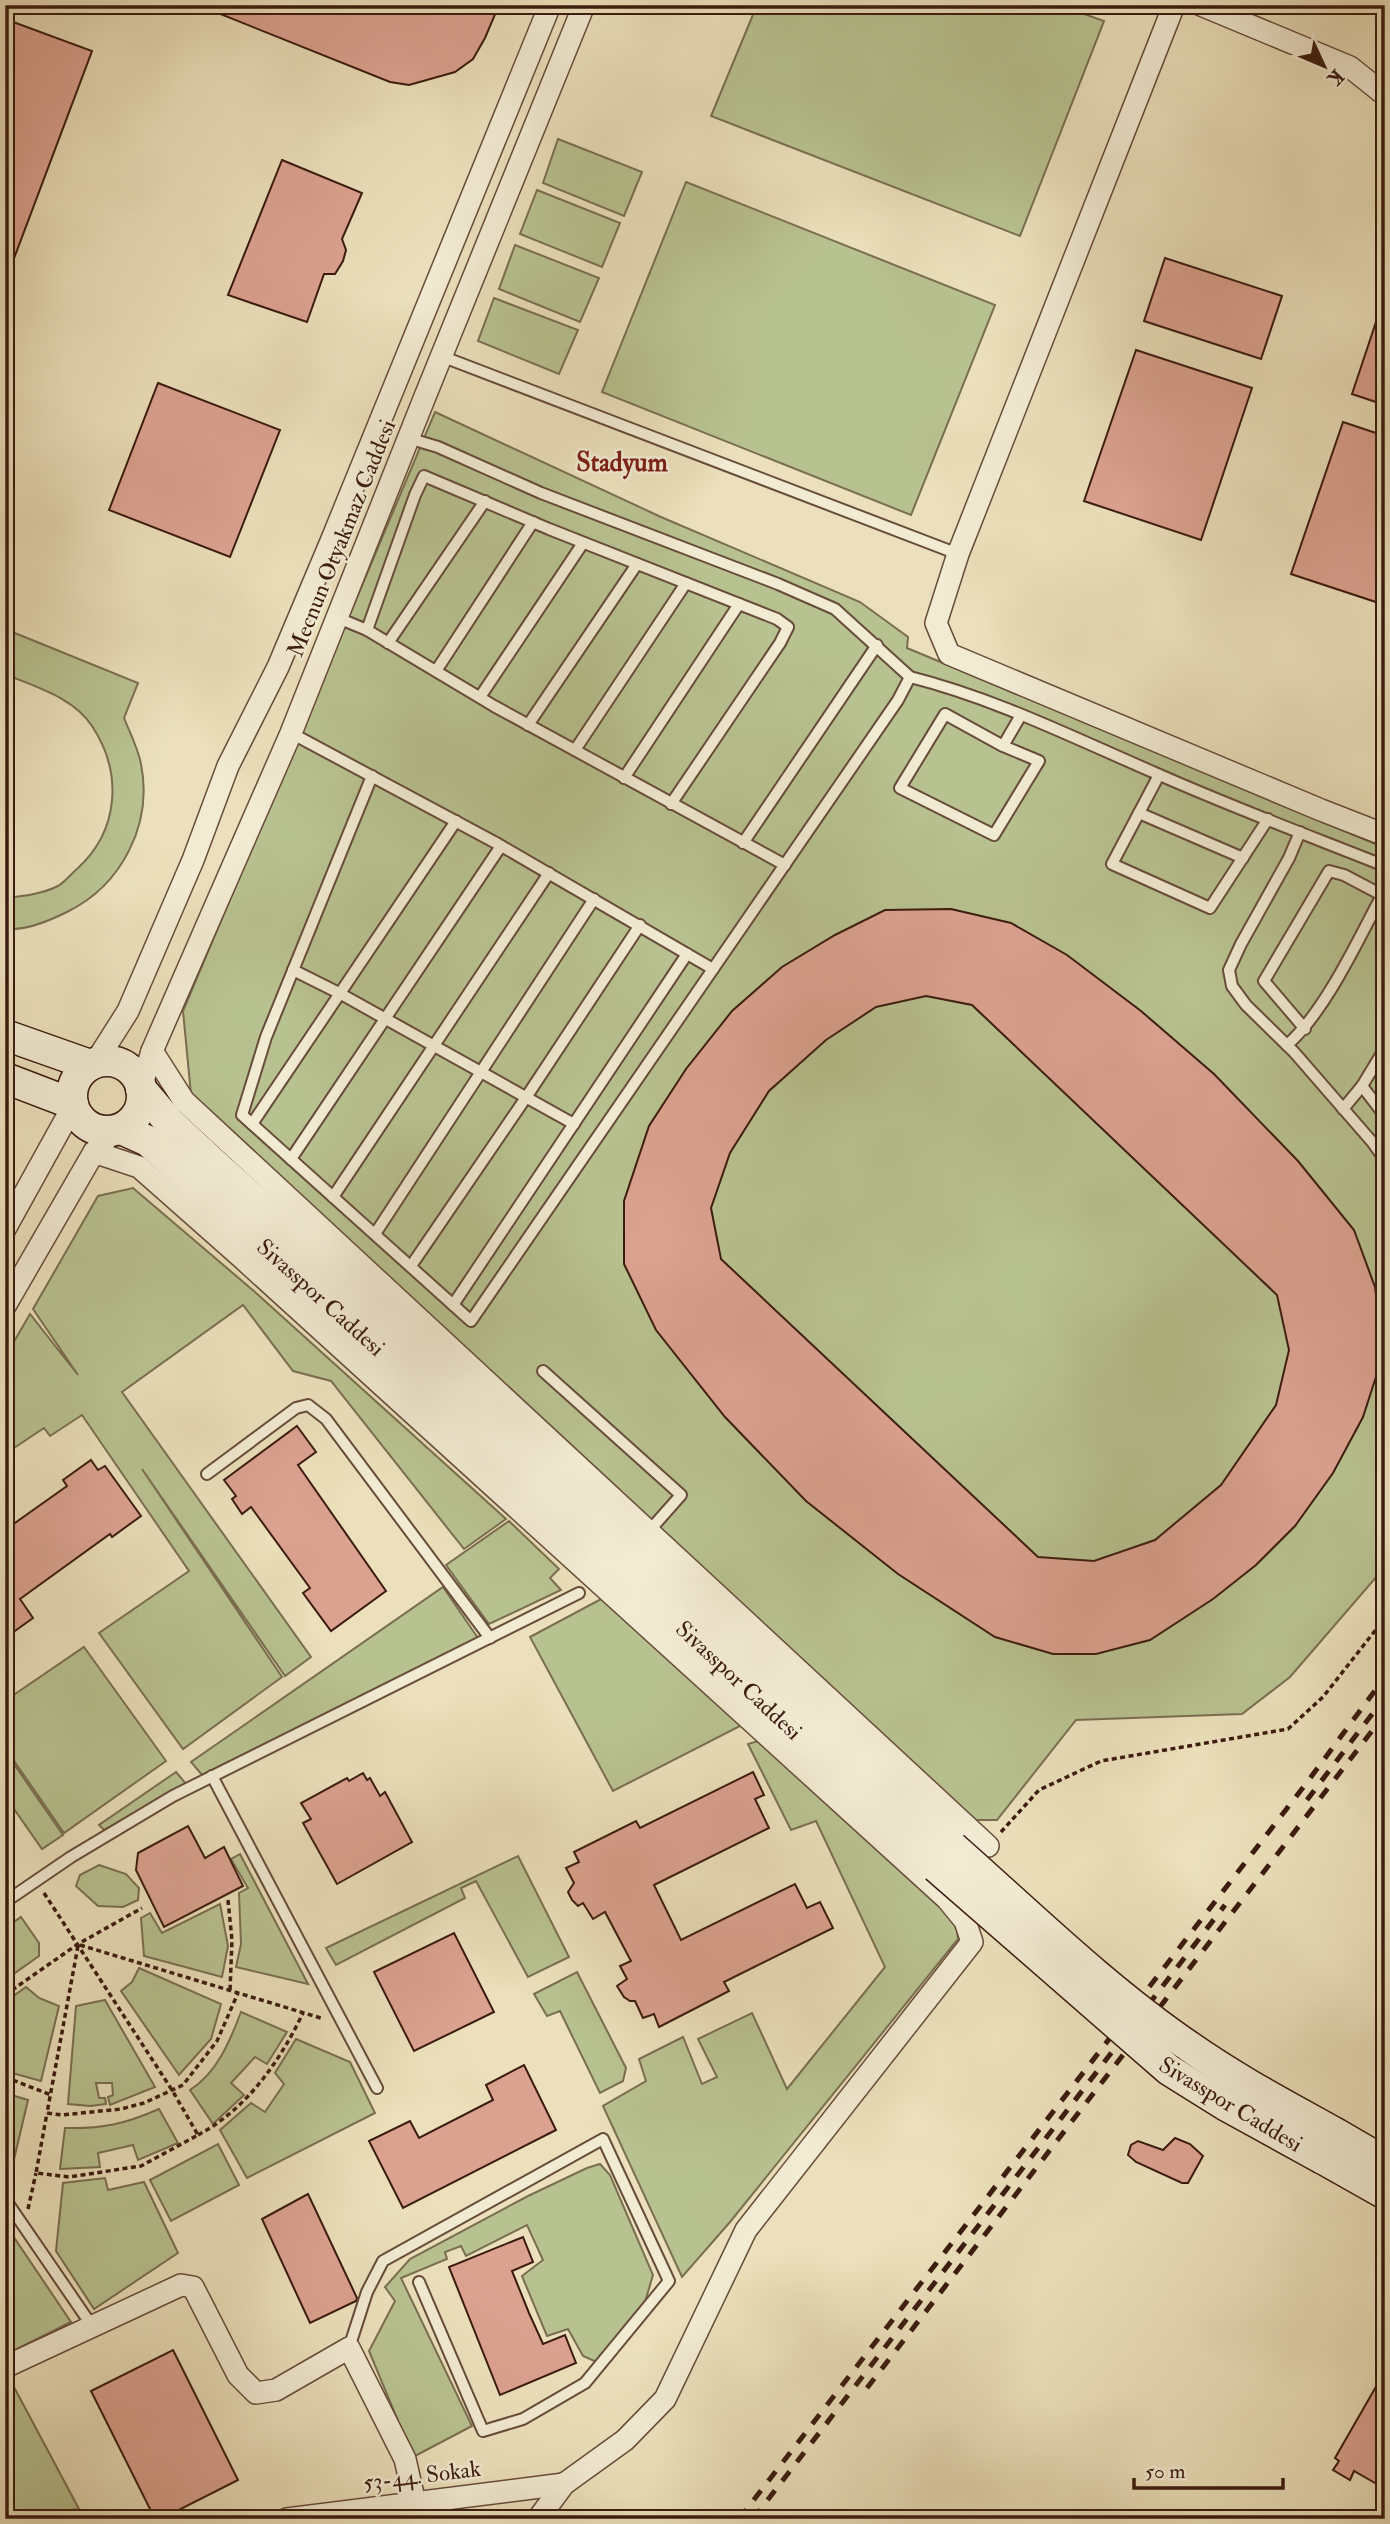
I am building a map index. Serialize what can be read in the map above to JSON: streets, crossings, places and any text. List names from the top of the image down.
{
  "streets": {
    "street": ["Mecnun Otyakmaz Caddesi", "Sivasspor Caddesi", "53-44. Sokak"]
  },
  "crossings": [
    ["Mecnun Otyakmaz Caddesi", "Sivasspor Caddesi"]
  ],
  "districts": ["Stadyum"],
  "scale_bar": "50 m",
  "north": "bottom right"
}
